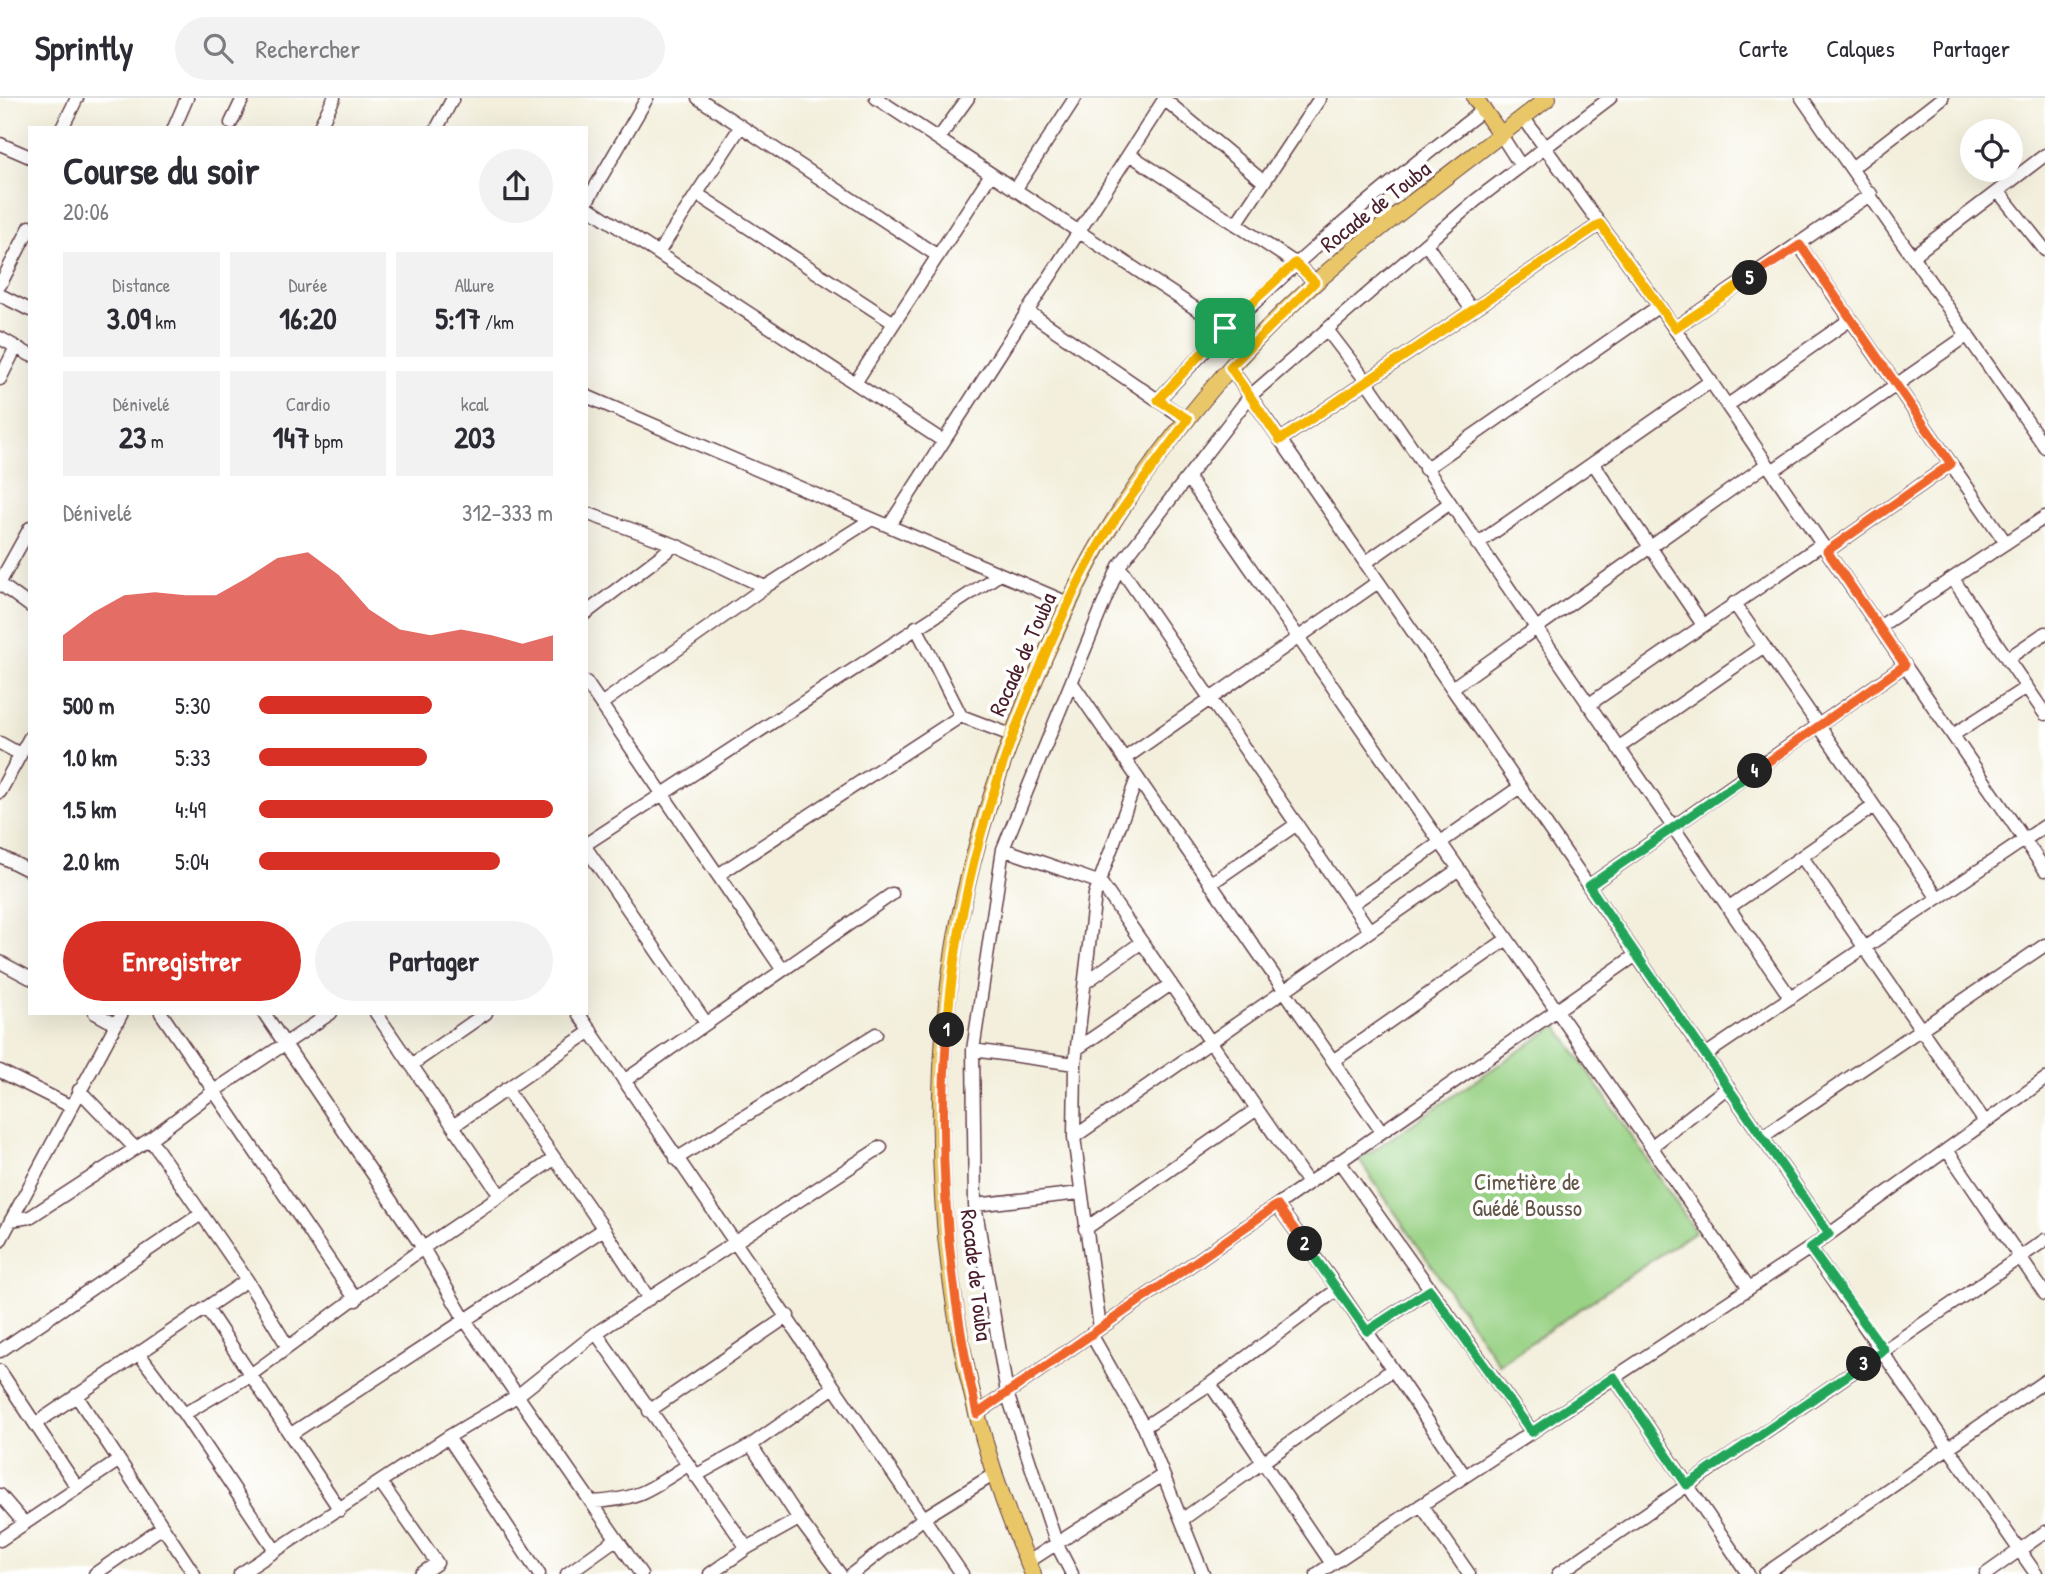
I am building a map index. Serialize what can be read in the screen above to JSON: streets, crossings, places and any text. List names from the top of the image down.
{
  "streets": {
    "main road": ["Rocade de Touba"]
  },
  "parks": ["Cimetière de Guédé Bousso"],
  "page": {
    "header": "Sprintly",
    "search": "Rechercher",
    "nav": ["Carte", "Calques", "Partager"],
    "heading": ["Course du soir", "20:06"],
    "stats": [
      ["Distance", "3.09 km"],
      ["Durée", "16:20"],
      ["Allure", "5:17 /km"],
      ["Dénivelé", "23 m"],
      ["Cardio", "147 bpm"],
      ["kcal", "203"]
    ],
    "pins": [
      "5",
      "4",
      "1",
      "2",
      "3"
    ],
    "chart": ["Dénivelé", "312–333 m"],
    "list": [
      {
        "name": "500 m",
        "note": "5:30"
      },
      {
        "name": "1.0 km",
        "note": "5:33"
      },
      {
        "name": "1.5 km",
        "note": "4:49"
      },
      {
        "name": "2.0 km",
        "note": "5:04"
      }
    ],
    "buttons": ["Enregistrer", "Partager"]
  }
}
